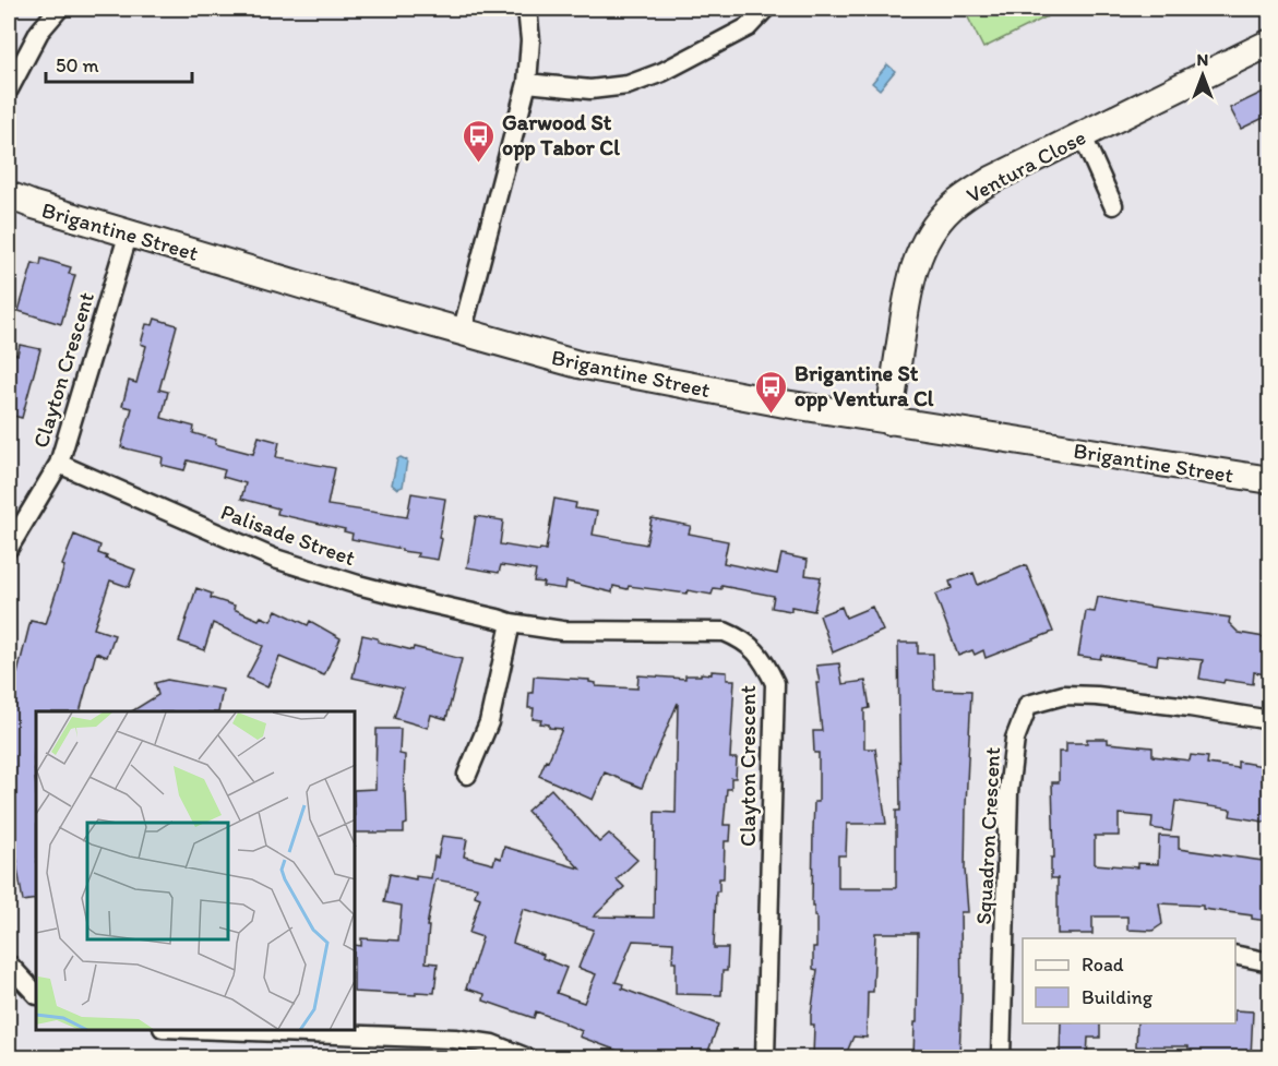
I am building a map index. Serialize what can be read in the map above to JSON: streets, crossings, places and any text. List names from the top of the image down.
{
  "streets": {
    "street": [
      "Ventura Close",
      "Brigantine Street",
      "Clayton Crescent",
      "Palisade Street",
      "Squadron Crescent"
    ]
  },
  "crossings": [
    ["Ventura Close", "Brigantine Street"],
    ["Brigantine Street", "Clayton Crescent"],
    ["Clayton Crescent", "Palisade Street"]
  ],
  "places": {
    "bus stop": ["Garwood St opp Tabor Cl", "Brigantine St opp Ventura Cl"]
  },
  "legend": ["Road", "Building"],
  "scale_bar": "50 m",
  "north": "top"
}
